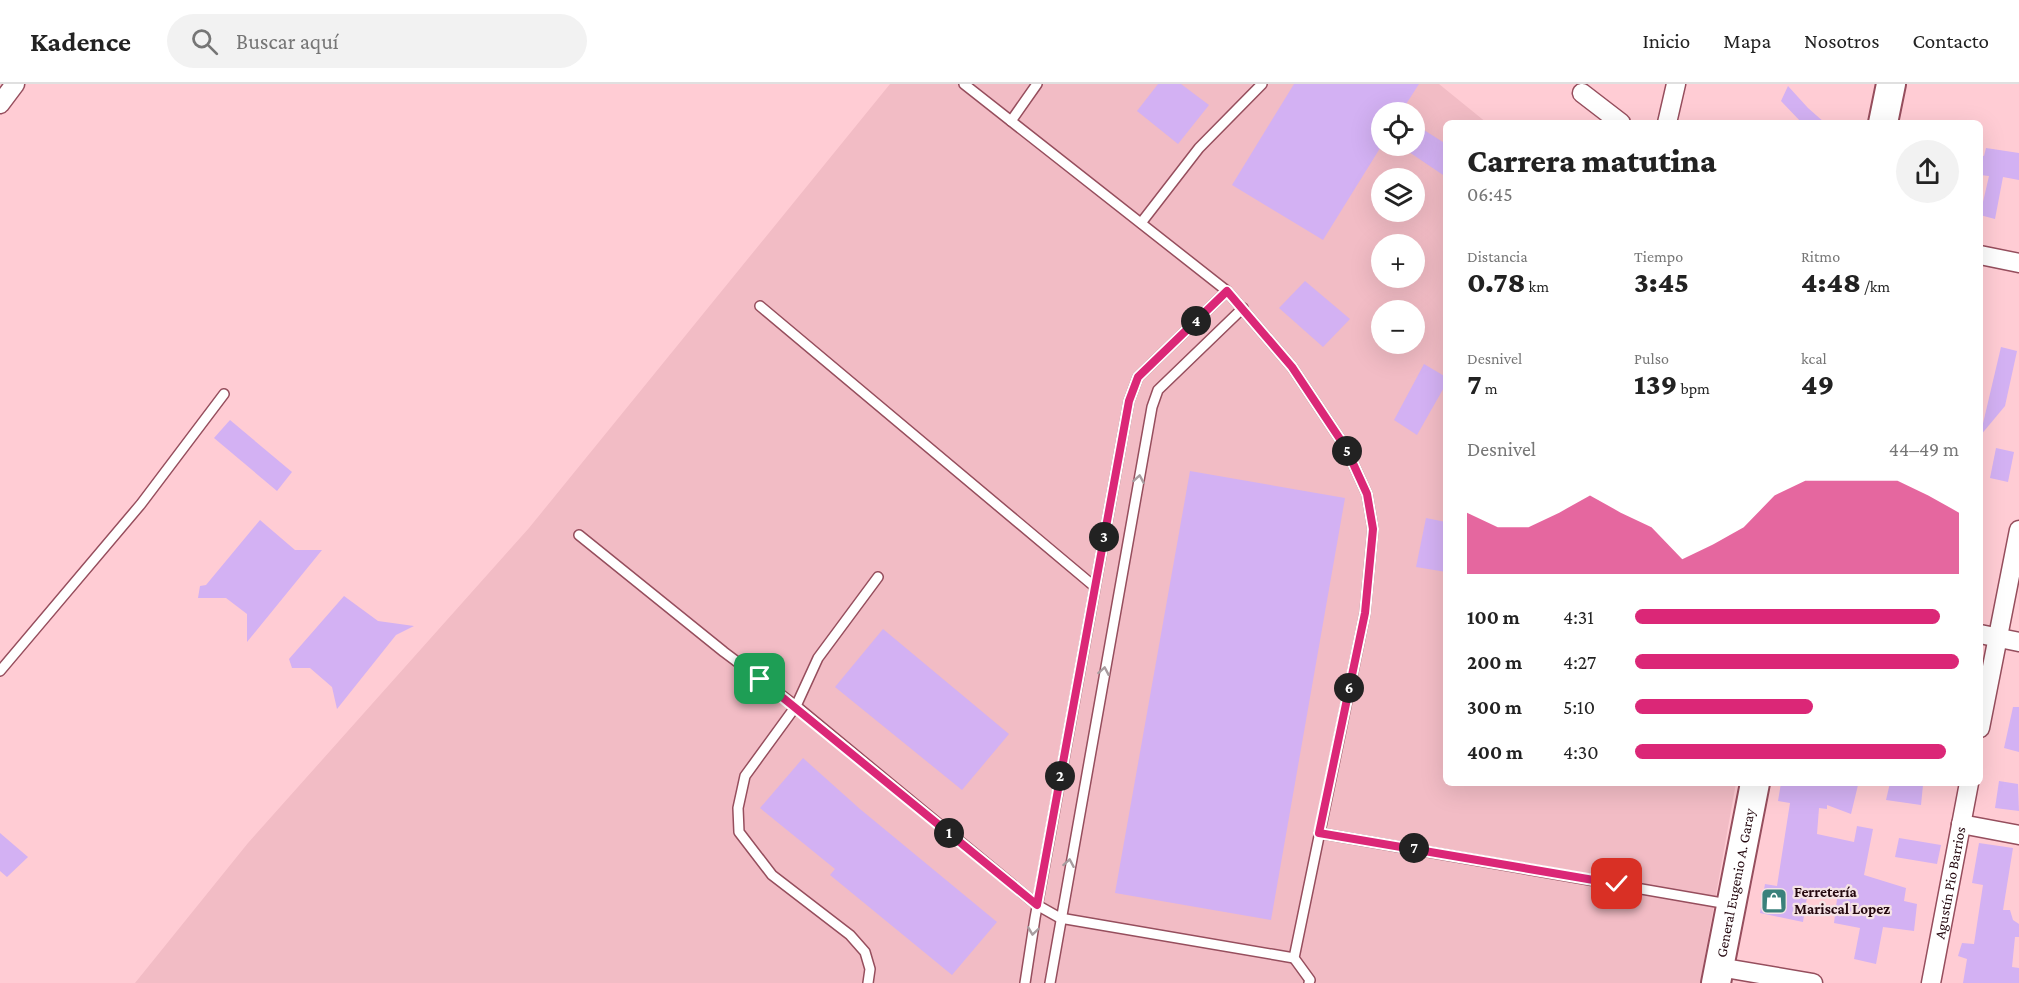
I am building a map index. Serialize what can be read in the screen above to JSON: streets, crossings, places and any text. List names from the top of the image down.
{
  "streets": {
    "main road": ["General Eugenio A. Garay"],
    "street": ["Agustín Pio Barrios"]
  },
  "places": {
    "shop": ["Ferretería Mariscal Lopez"]
  },
  "page": {
    "header": "Kadence",
    "search": "Buscar aquí",
    "nav": [
      "Inicio",
      "Mapa",
      "Nosotros",
      "Contacto"
    ],
    "map_buttons": ["+", "−"],
    "heading": ["Carrera matutina", "06:45"],
    "stats": [
      ["Distancia", "0.78 km"],
      ["Tiempo", "3:45"],
      ["Ritmo", "4:48 /km"],
      ["Desnivel", "7 m"],
      ["Pulso", "139 bpm"],
      ["kcal", "49"]
    ],
    "pins": [
      "4",
      "5",
      "3",
      "6",
      "2",
      "1",
      "7"
    ],
    "chart": ["Desnivel", "44–49 m"],
    "list": [
      {
        "name": "100 m",
        "note": "4:31"
      },
      {
        "name": "200 m",
        "note": "4:27"
      },
      {
        "name": "300 m",
        "note": "5:10"
      },
      {
        "name": "400 m",
        "note": "4:30"
      }
    ]
  }
}
